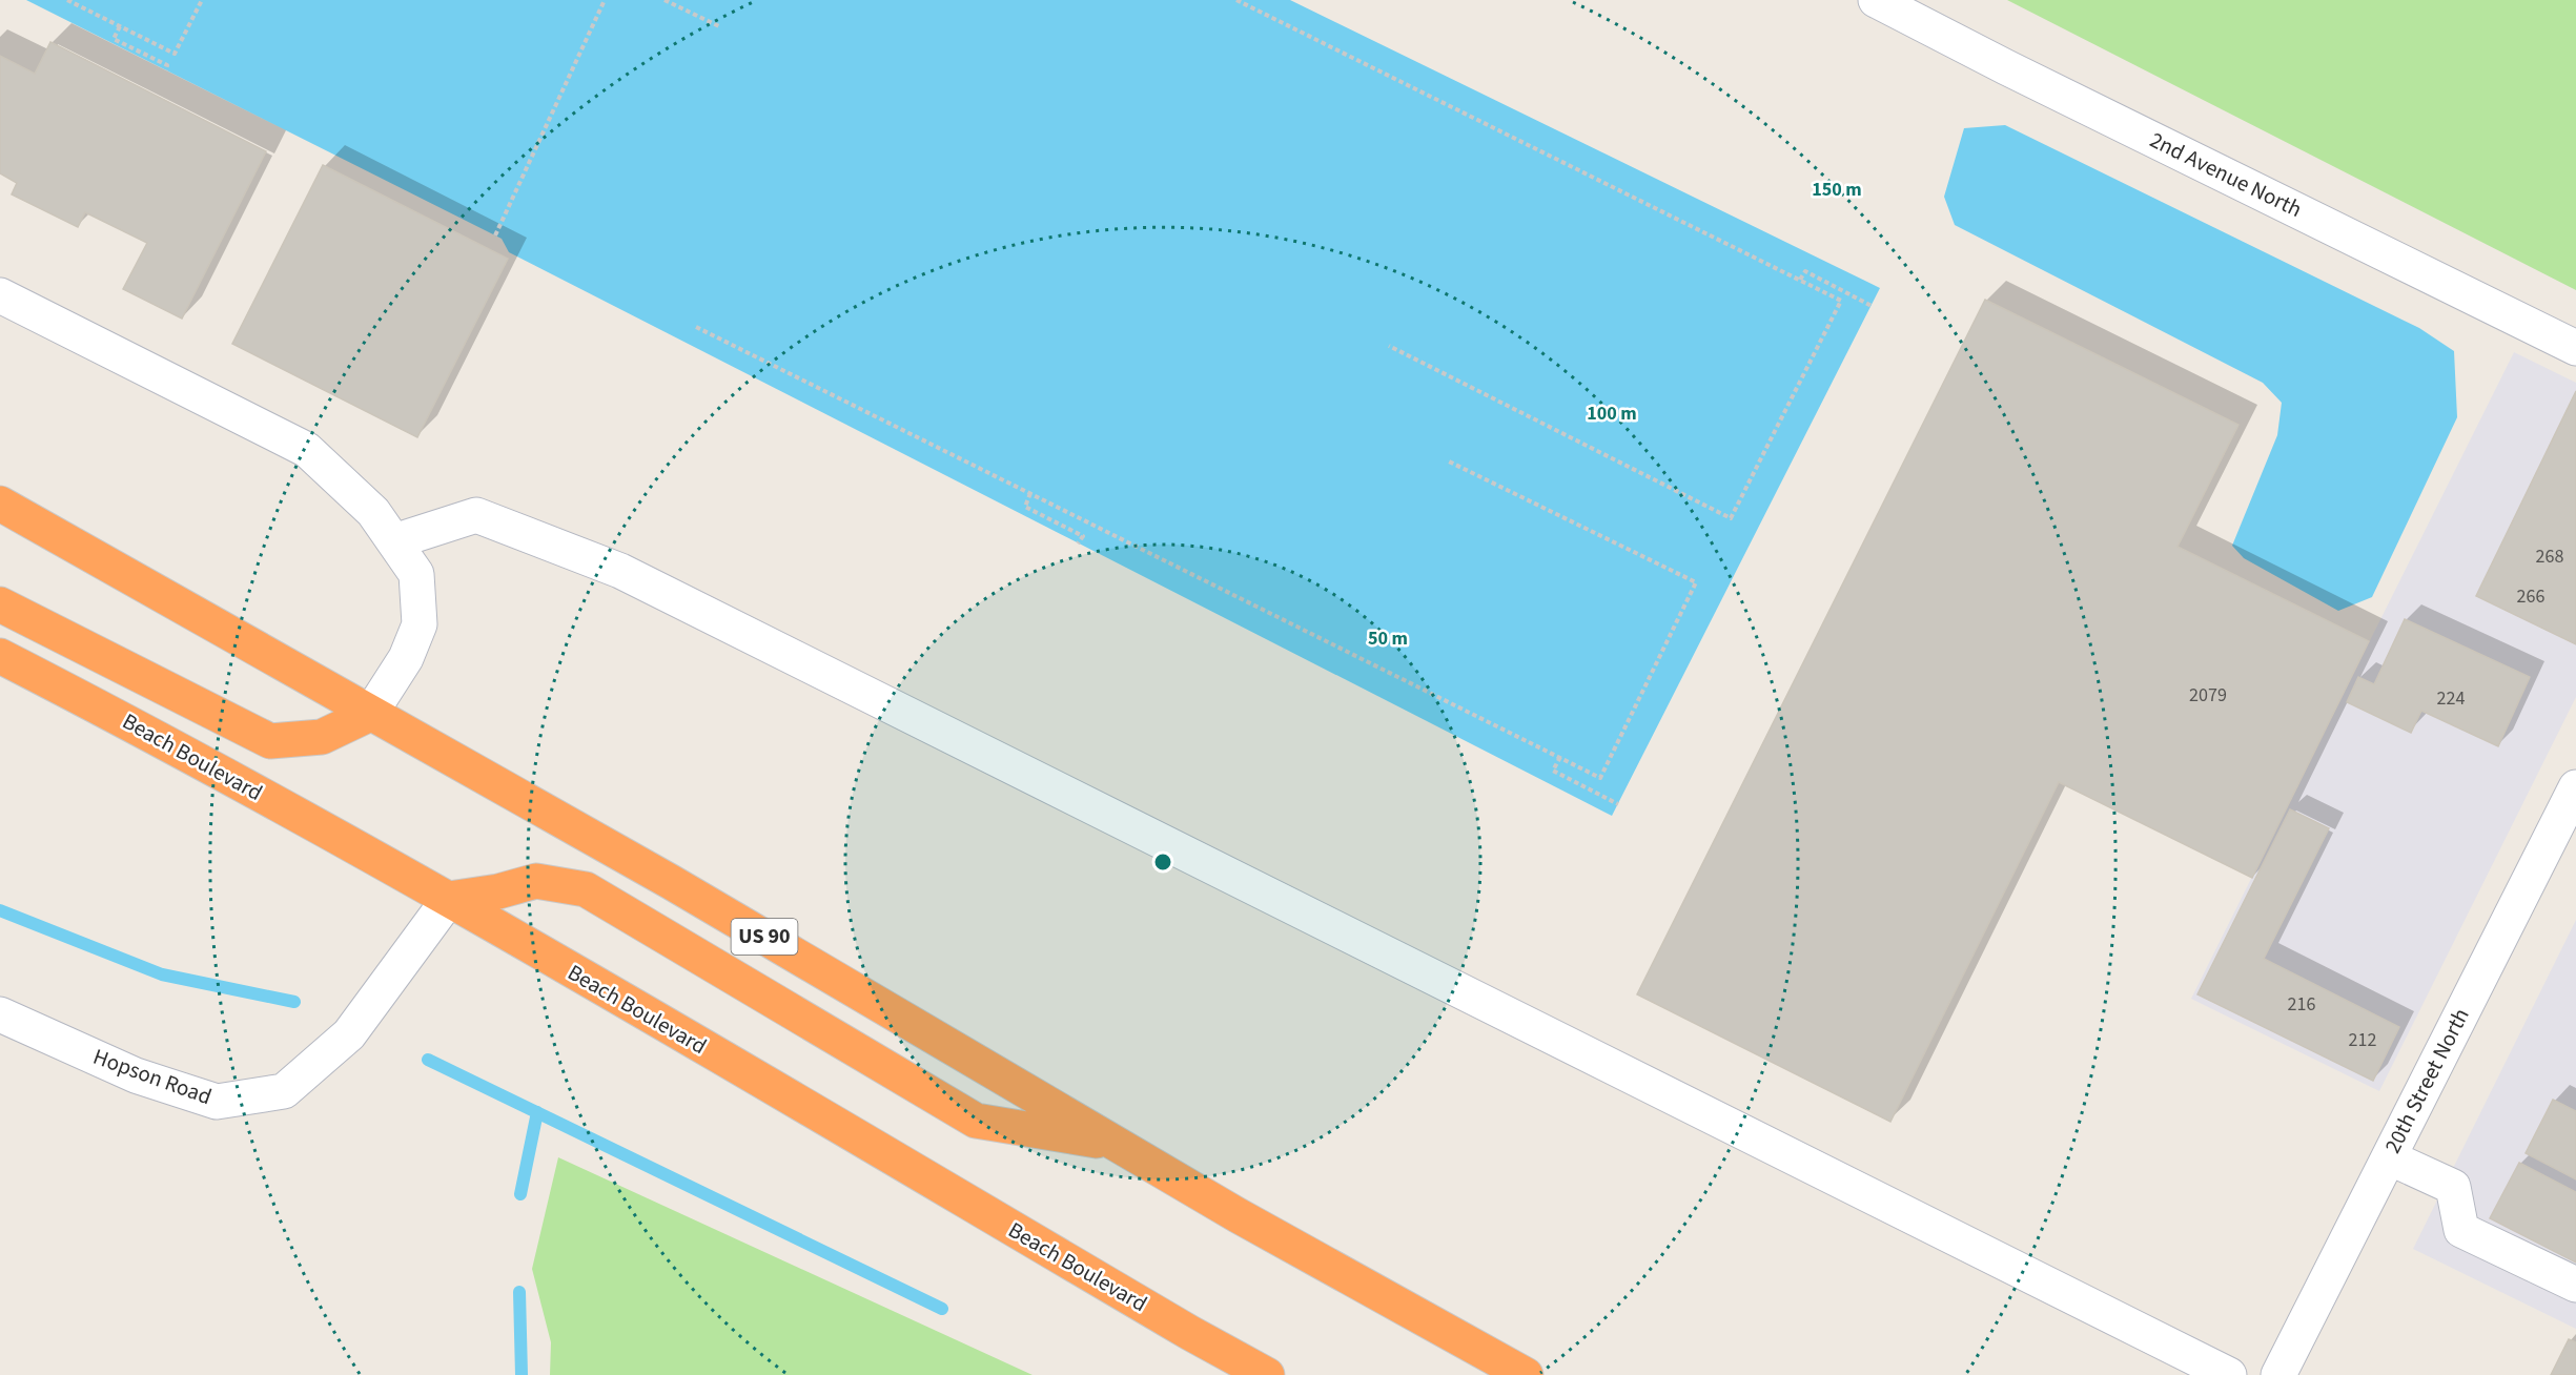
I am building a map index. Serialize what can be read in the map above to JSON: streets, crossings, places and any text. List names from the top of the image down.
{
  "streets": {
    "highway": ["Beach Boulevard", "US 90"],
    "street": ["2nd Avenue North", "Hopson Road", "20th Street North"]
  },
  "crossings": [
    ["Beach Boulevard", "Hopson Road"]
  ],
  "house_numbers": [
    "268",
    "266",
    "2079",
    "224",
    "216",
    "212"
  ],
  "rings": ["150 m", "100 m", "50 m"]
}
